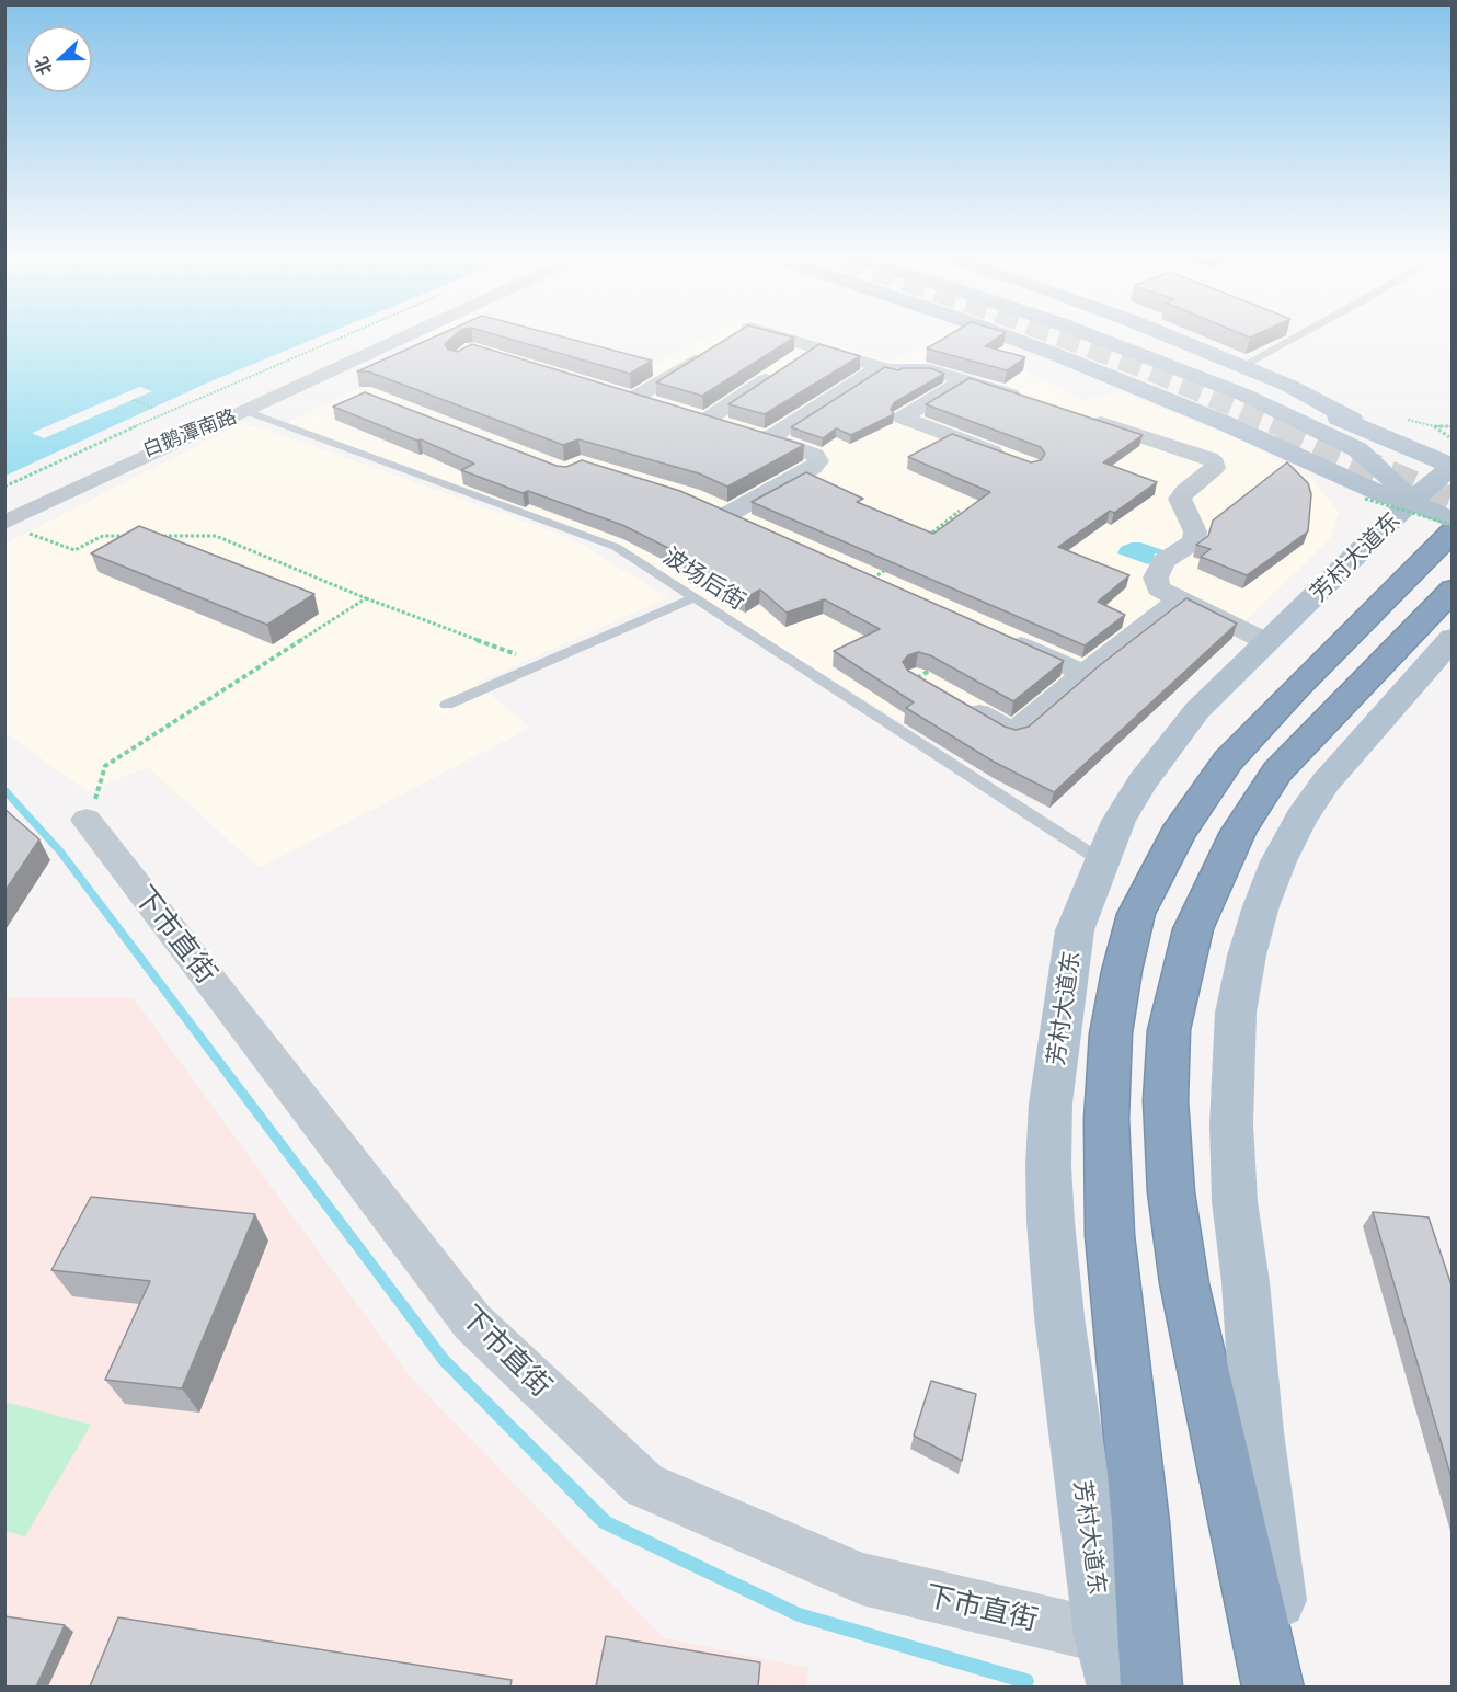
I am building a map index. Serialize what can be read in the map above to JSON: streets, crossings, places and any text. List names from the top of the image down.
{
  "streets": {
    "highway": ["芳村大道东"],
    "street": ["白鹅潭南路", "下市直街"],
    "lane": ["波场后街"]
  },
  "crossings": [
    ["白鹅潭南路", "波场后街"],
    ["芳村大道东", "波场后街"],
    ["芳村大道东", "下市直街"]
  ],
  "north": "left"
}
